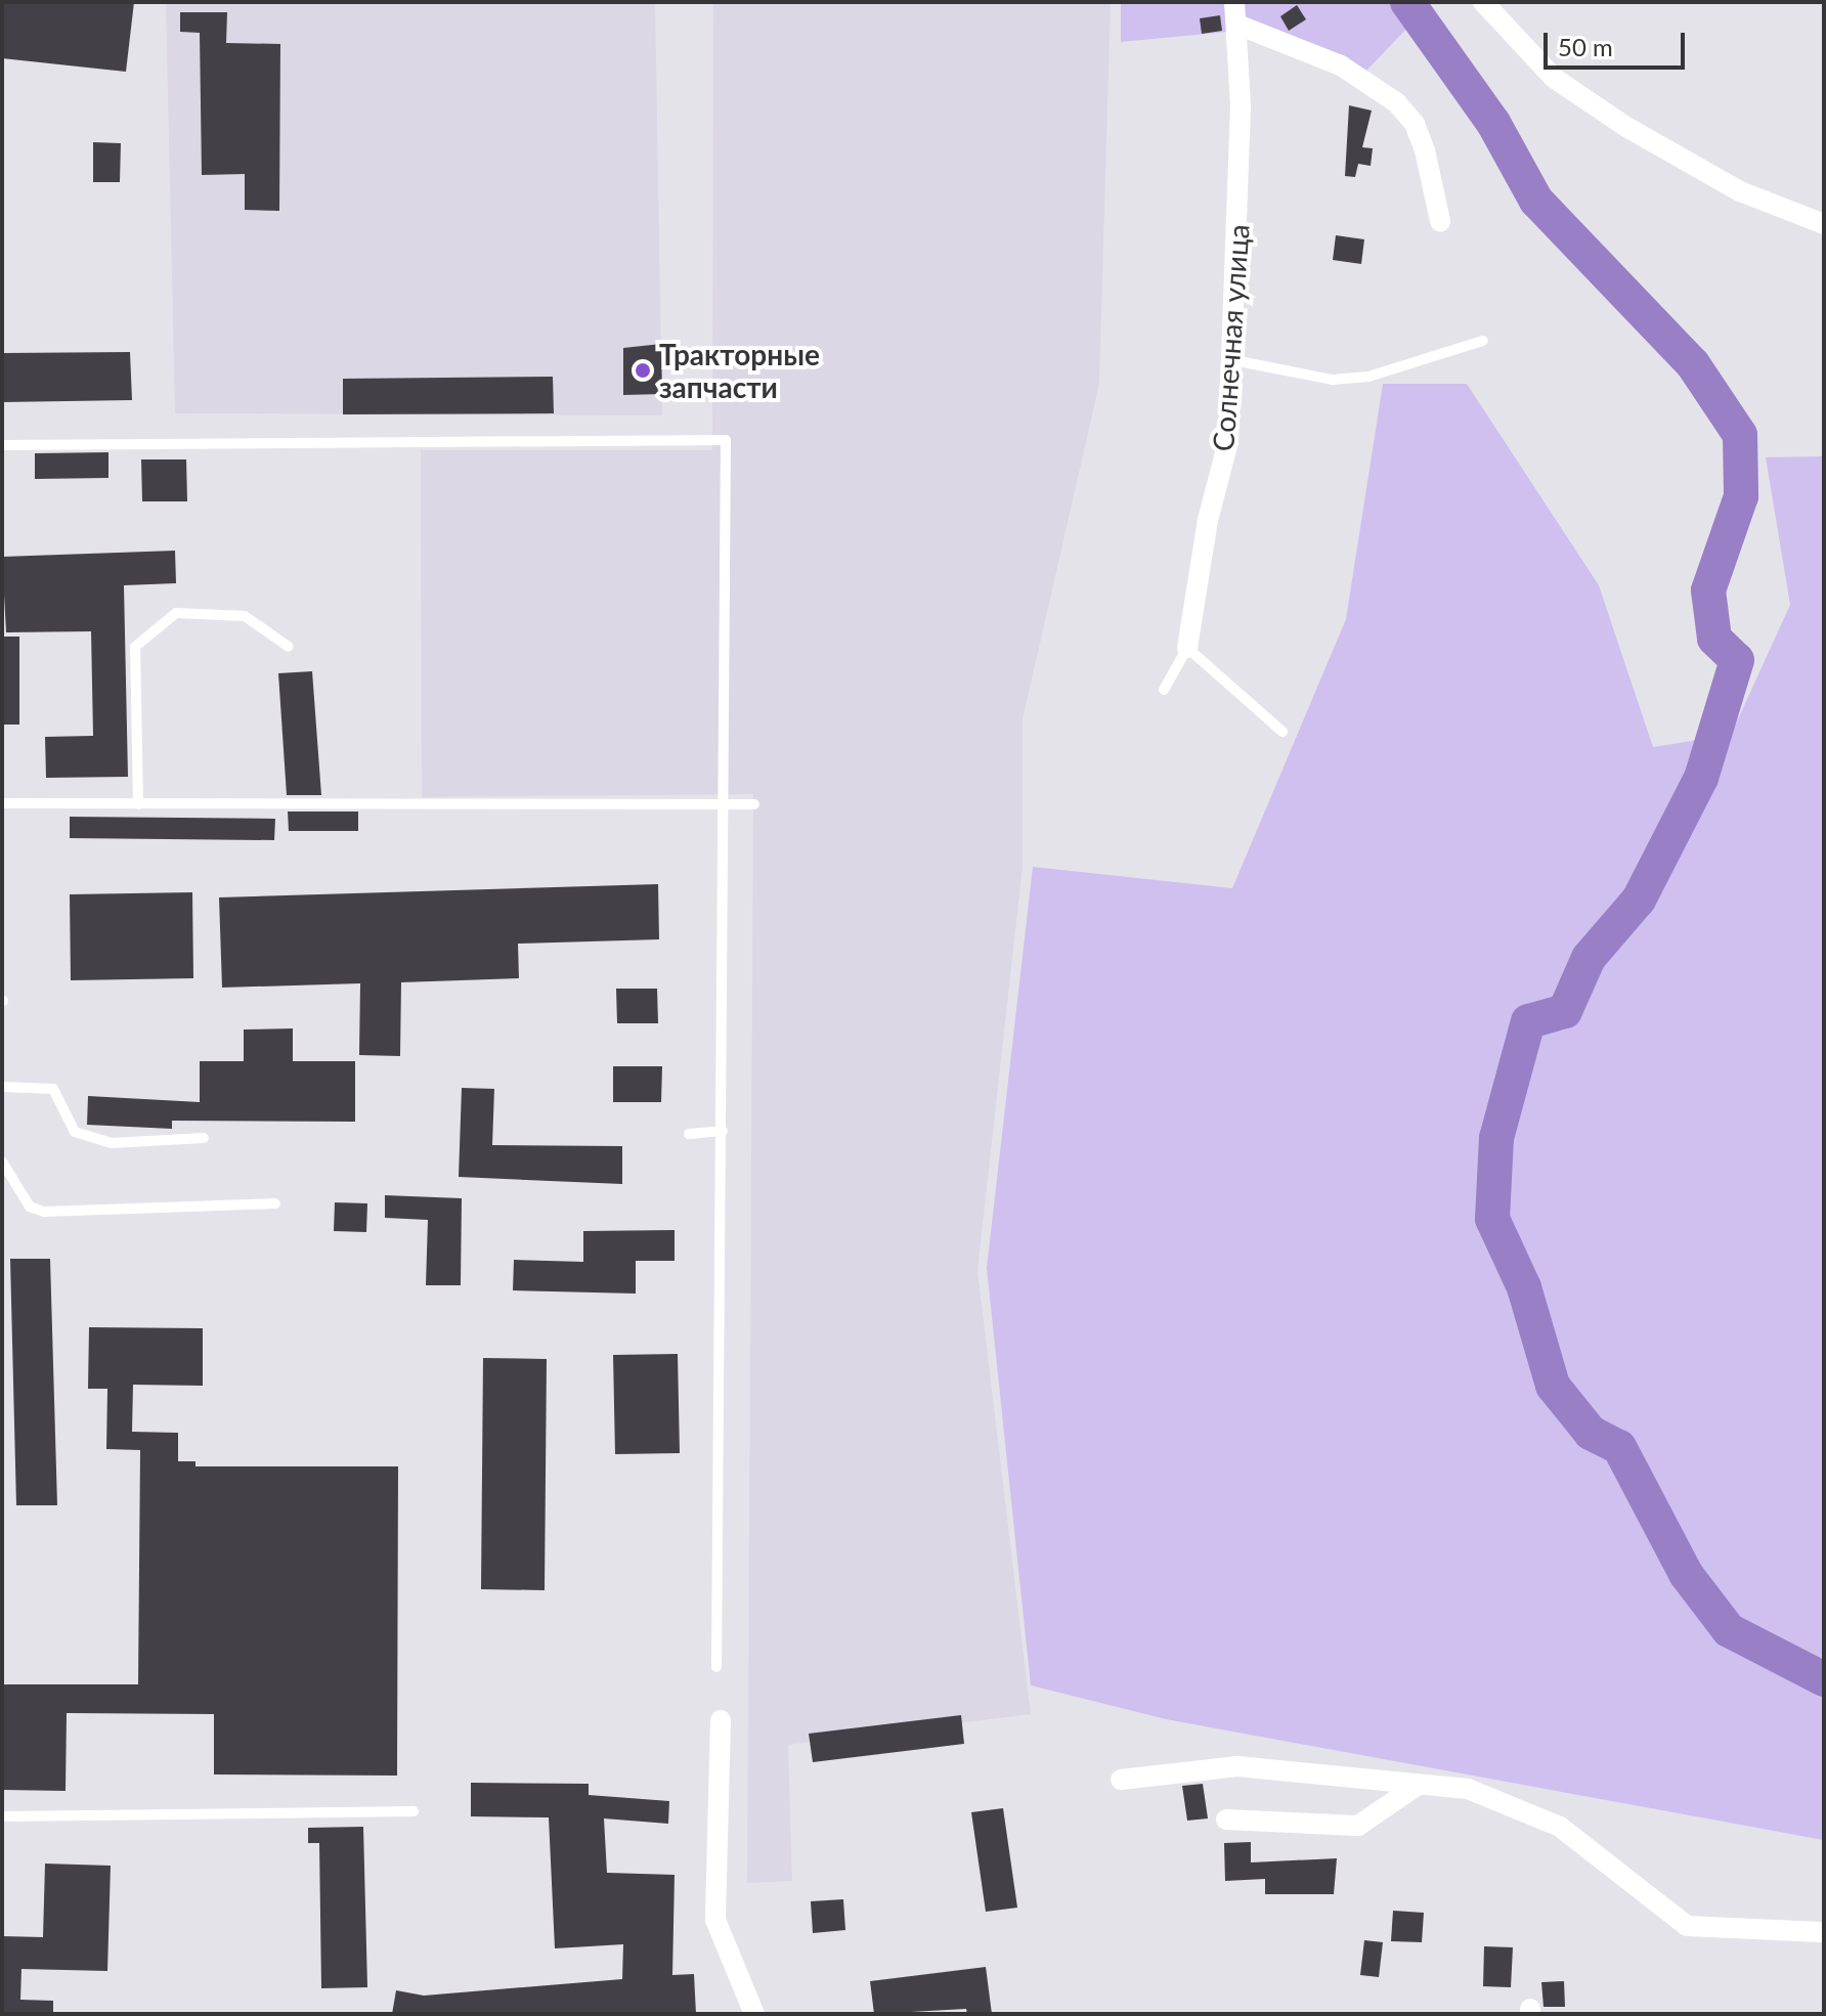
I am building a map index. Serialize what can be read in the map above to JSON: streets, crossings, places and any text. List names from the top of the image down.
{
  "streets": {
    "street": ["Солнечная улица"]
  },
  "places": ["Тракторные запчасти"],
  "scale_bar": "50 m"
}
